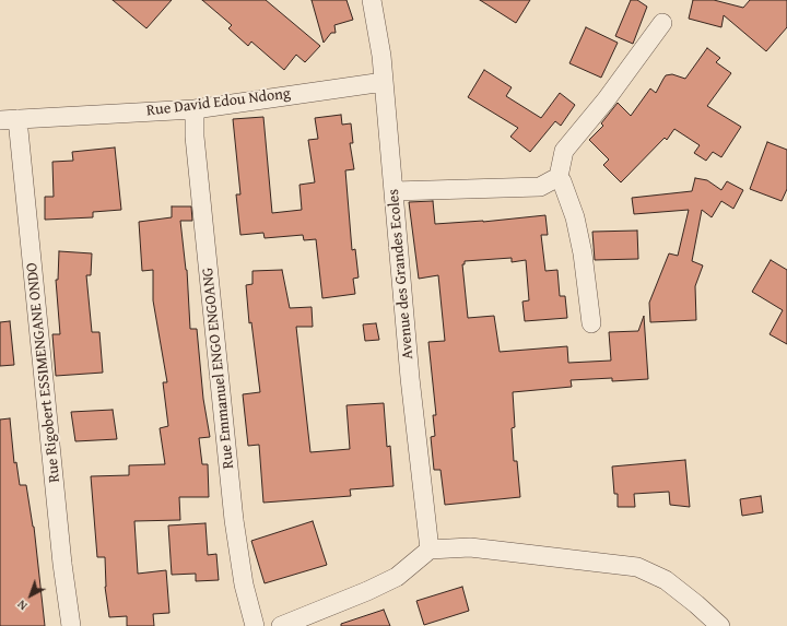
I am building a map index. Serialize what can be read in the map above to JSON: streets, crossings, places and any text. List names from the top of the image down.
{
  "streets": {
    "street": [
      "Rue David Edou Ndong",
      "Avenue des Grandes Ecoles",
      "Rue Emmanuel ENGO ENGOANG",
      "Rue Rigobert ESSIMENGANE ONDO"
    ]
  },
  "crossings": [
    ["Rue David Edou Ndong", "Avenue des Grandes Ecoles"],
    ["Rue David Edou Ndong", "Rue Emmanuel ENGO ENGOANG"],
    ["Rue David Edou Ndong", "Rue Rigobert ESSIMENGANE ONDO"]
  ],
  "north": "bottom left"
}
